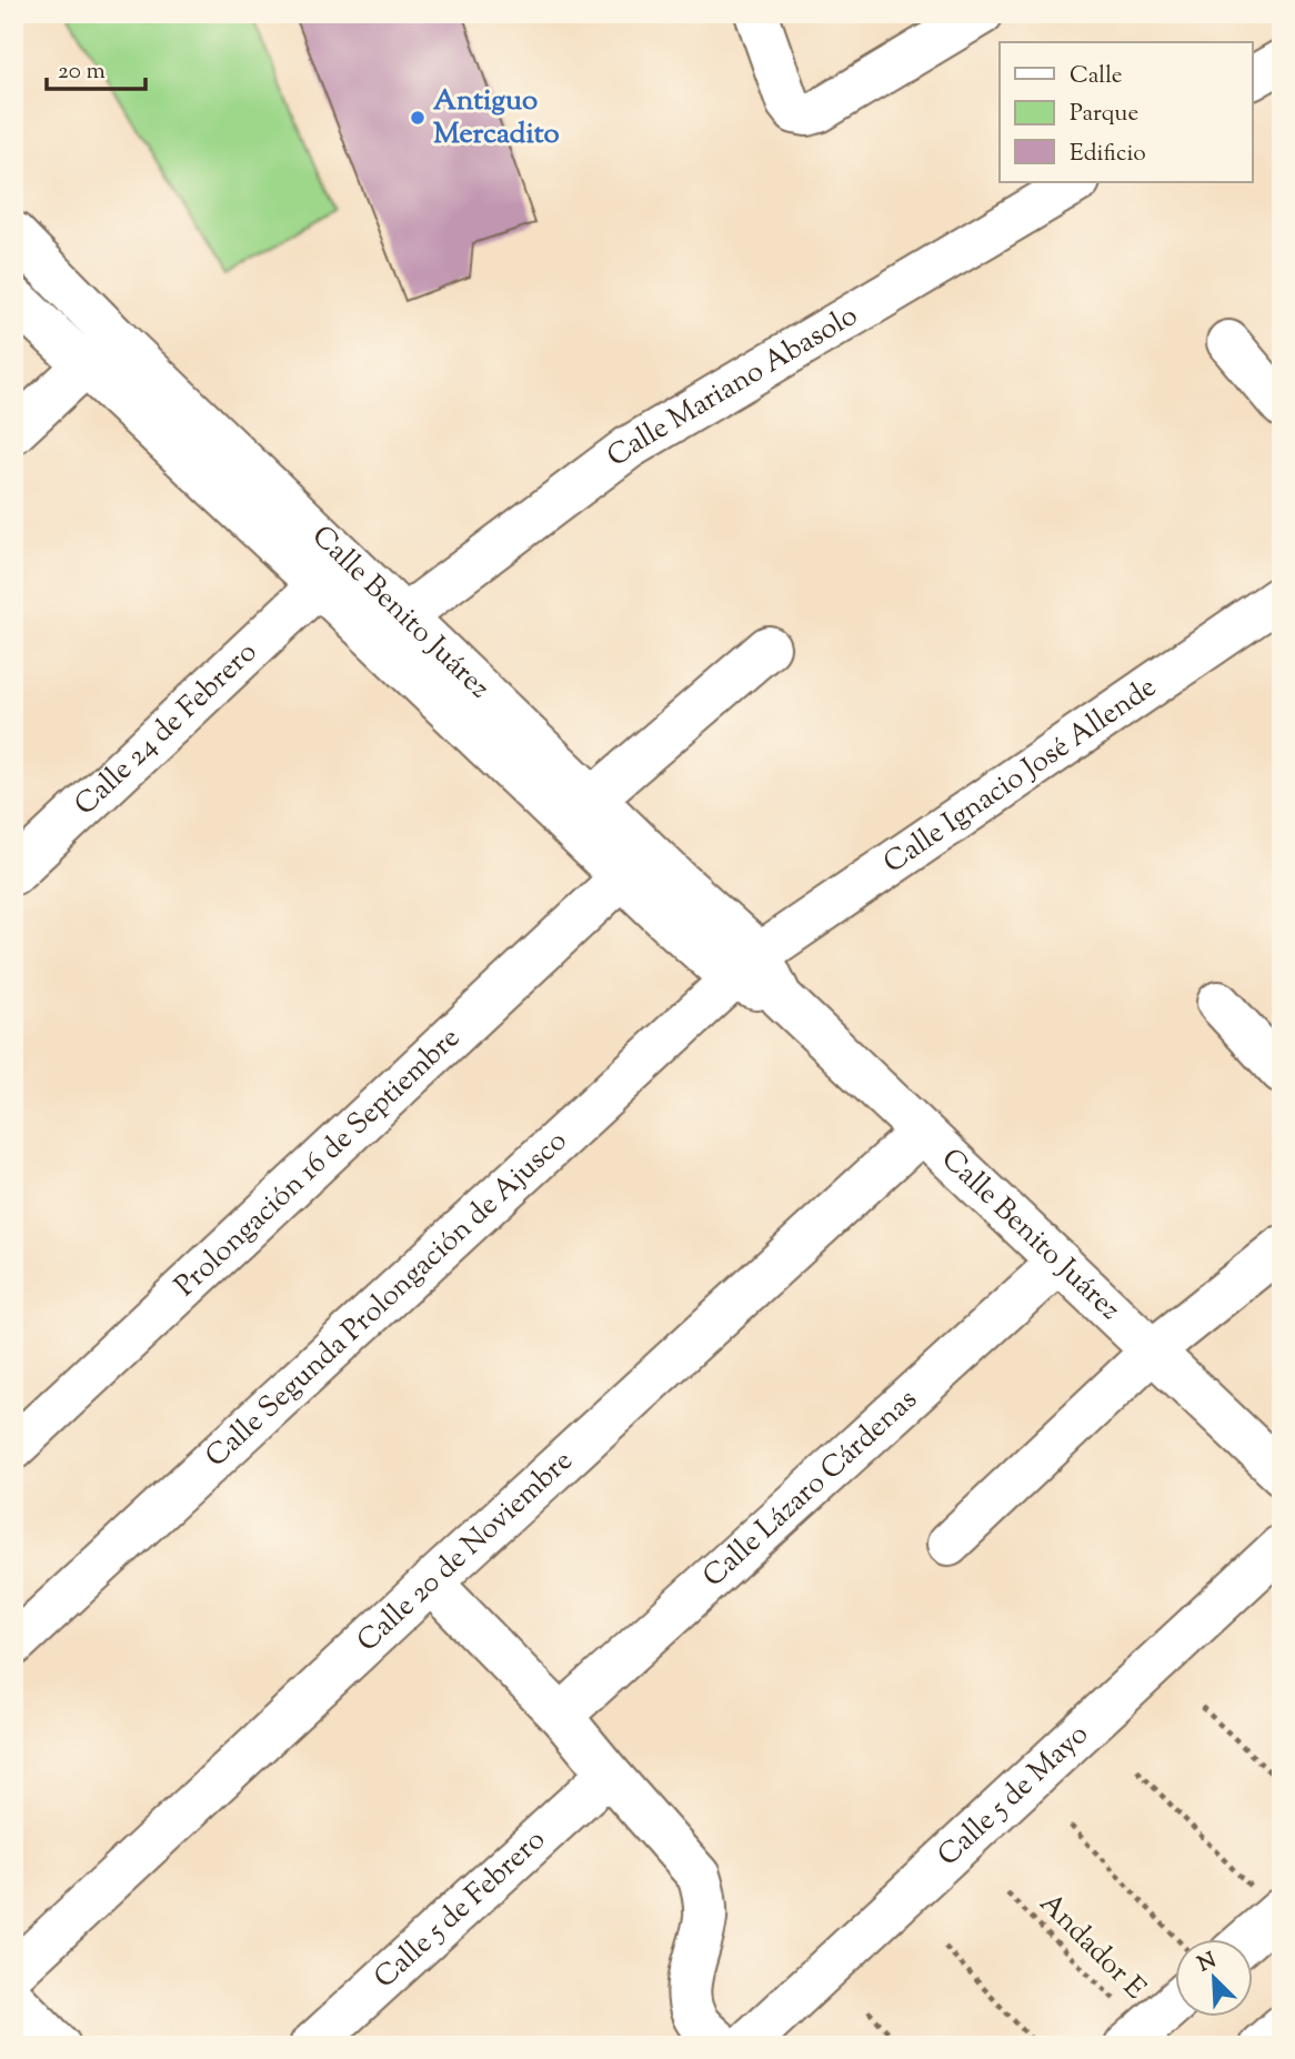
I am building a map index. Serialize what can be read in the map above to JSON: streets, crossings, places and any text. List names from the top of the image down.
{
  "streets": {
    "street": [
      "Calle Mariano Abasolo",
      "Calle Benito Juárez",
      "Calle 24 de Febrero",
      "Calle Ignacio José Allende",
      "Prolongación 16 de Septiembre",
      "Calle Segunda Prolongación de Ajusco",
      "Calle Lázaro Cárdenas",
      "Calle 20 de Noviembre",
      "Calle 5 de Mayo",
      "Calle 5 de Febrero"
    ],
    "path": ["Andador E"]
  },
  "crossings": [
    ["Calle Mariano Abasolo", "Calle Benito Juárez"],
    ["Calle Benito Juárez", "Calle 24 de Febrero"],
    ["Calle Benito Juárez", "Calle Ignacio José Allende"],
    ["Calle Benito Juárez", "Prolongación 16 de Septiembre"],
    ["Calle Benito Juárez", "Calle Segunda Prolongación de Ajusco"],
    ["Calle Benito Juárez", "Calle Lázaro Cárdenas"],
    ["Calle Benito Juárez", "Calle 20 de Noviembre"],
    ["Calle Ignacio José Allende", "Calle Segunda Prolongación de Ajusco"]
  ],
  "places": ["Antiguo Mercadito"],
  "legend": ["Calle", "Parque", "Edificio"],
  "scale_bar": "20 m",
  "north": "top left"
}
